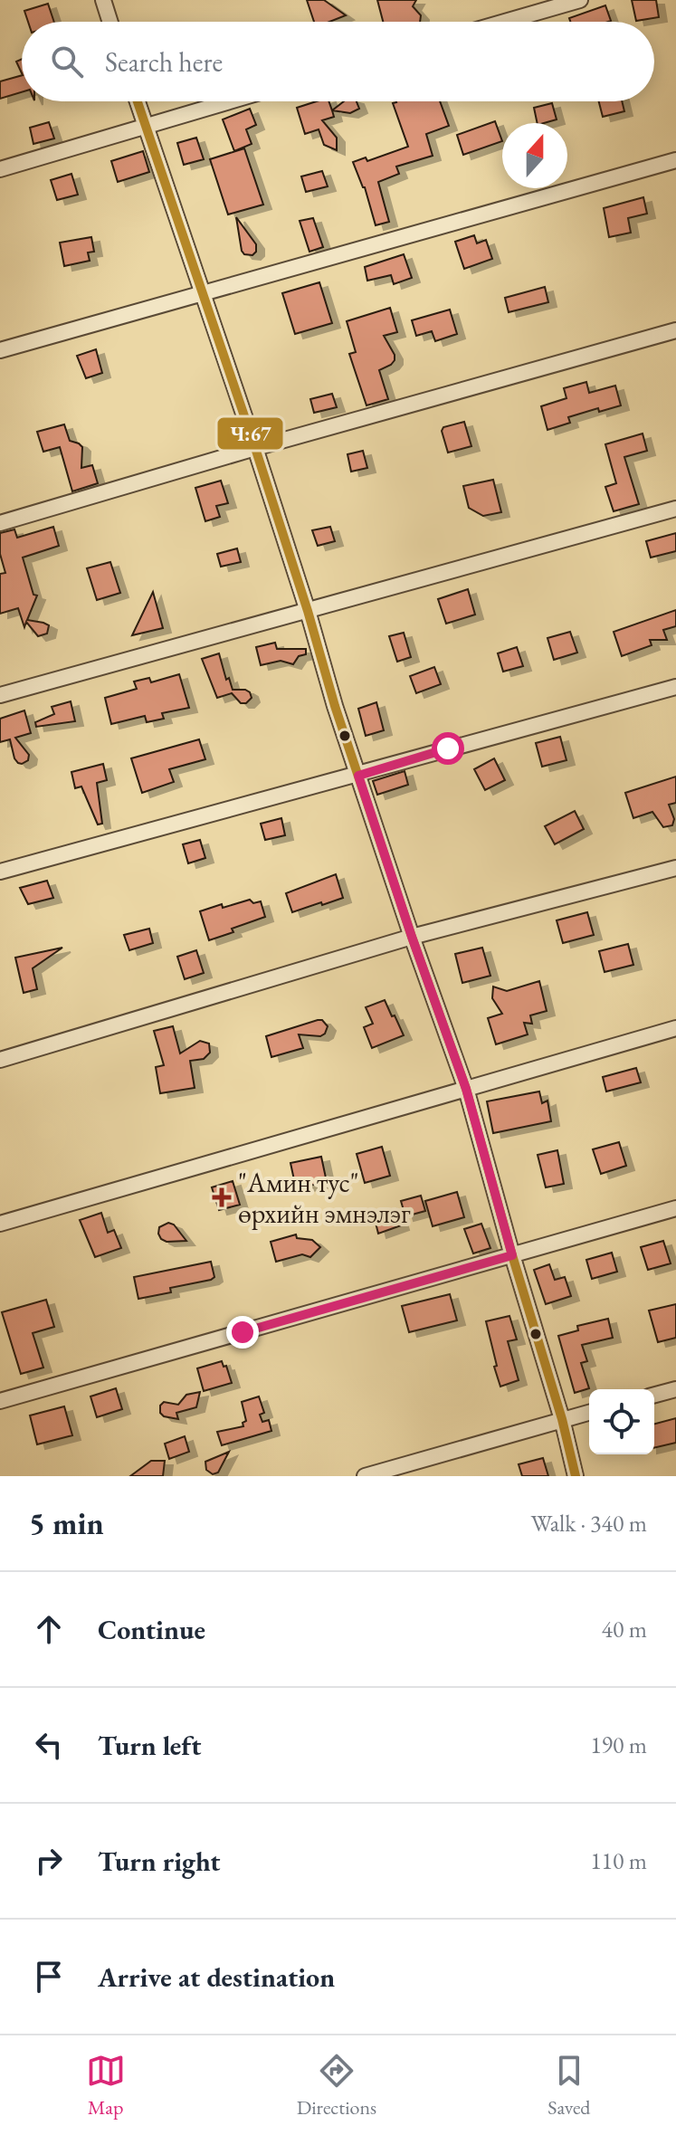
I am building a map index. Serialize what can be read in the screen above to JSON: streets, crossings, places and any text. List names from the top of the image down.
{
  "places": {
    "health": ["\"Амин тус\" өрхийн эмнэлэг"]
  },
  "lines": ["transit line Ч:67"],
  "north": "top",
  "page": {
    "search": "Search here",
    "heading": ["5 min", "Walk · 340 m"],
    "list": [
      ["Continue", "40 m"],
      ["Turn left", "190 m"],
      ["Turn right", "110 m"],
      "Arrive at destination"
    ],
    "nav": ["Map", "Directions", "Saved"]
  }
}
